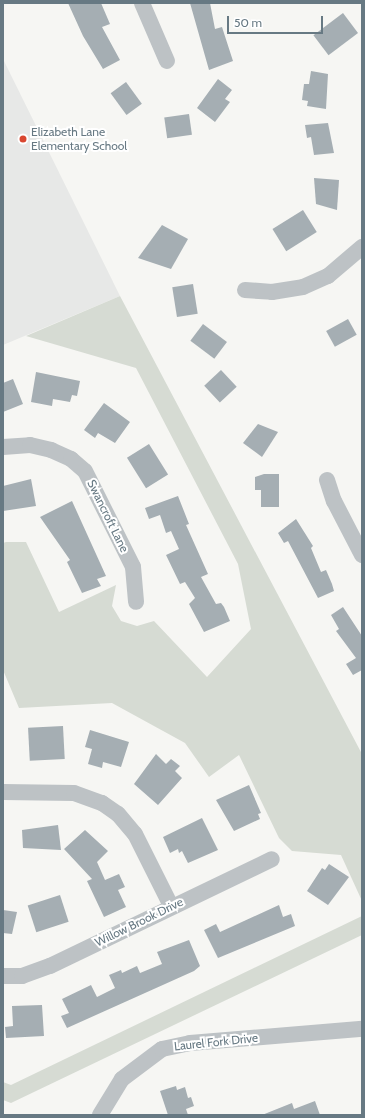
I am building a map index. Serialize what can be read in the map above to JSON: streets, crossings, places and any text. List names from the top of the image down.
{
  "streets": {
    "street": ["Swancroft Lane", "Willow Brook Drive", "Laurel Fork Drive"]
  },
  "places": ["Elizabeth Lane Elementary School"],
  "scale_bar": "50 m"
}
